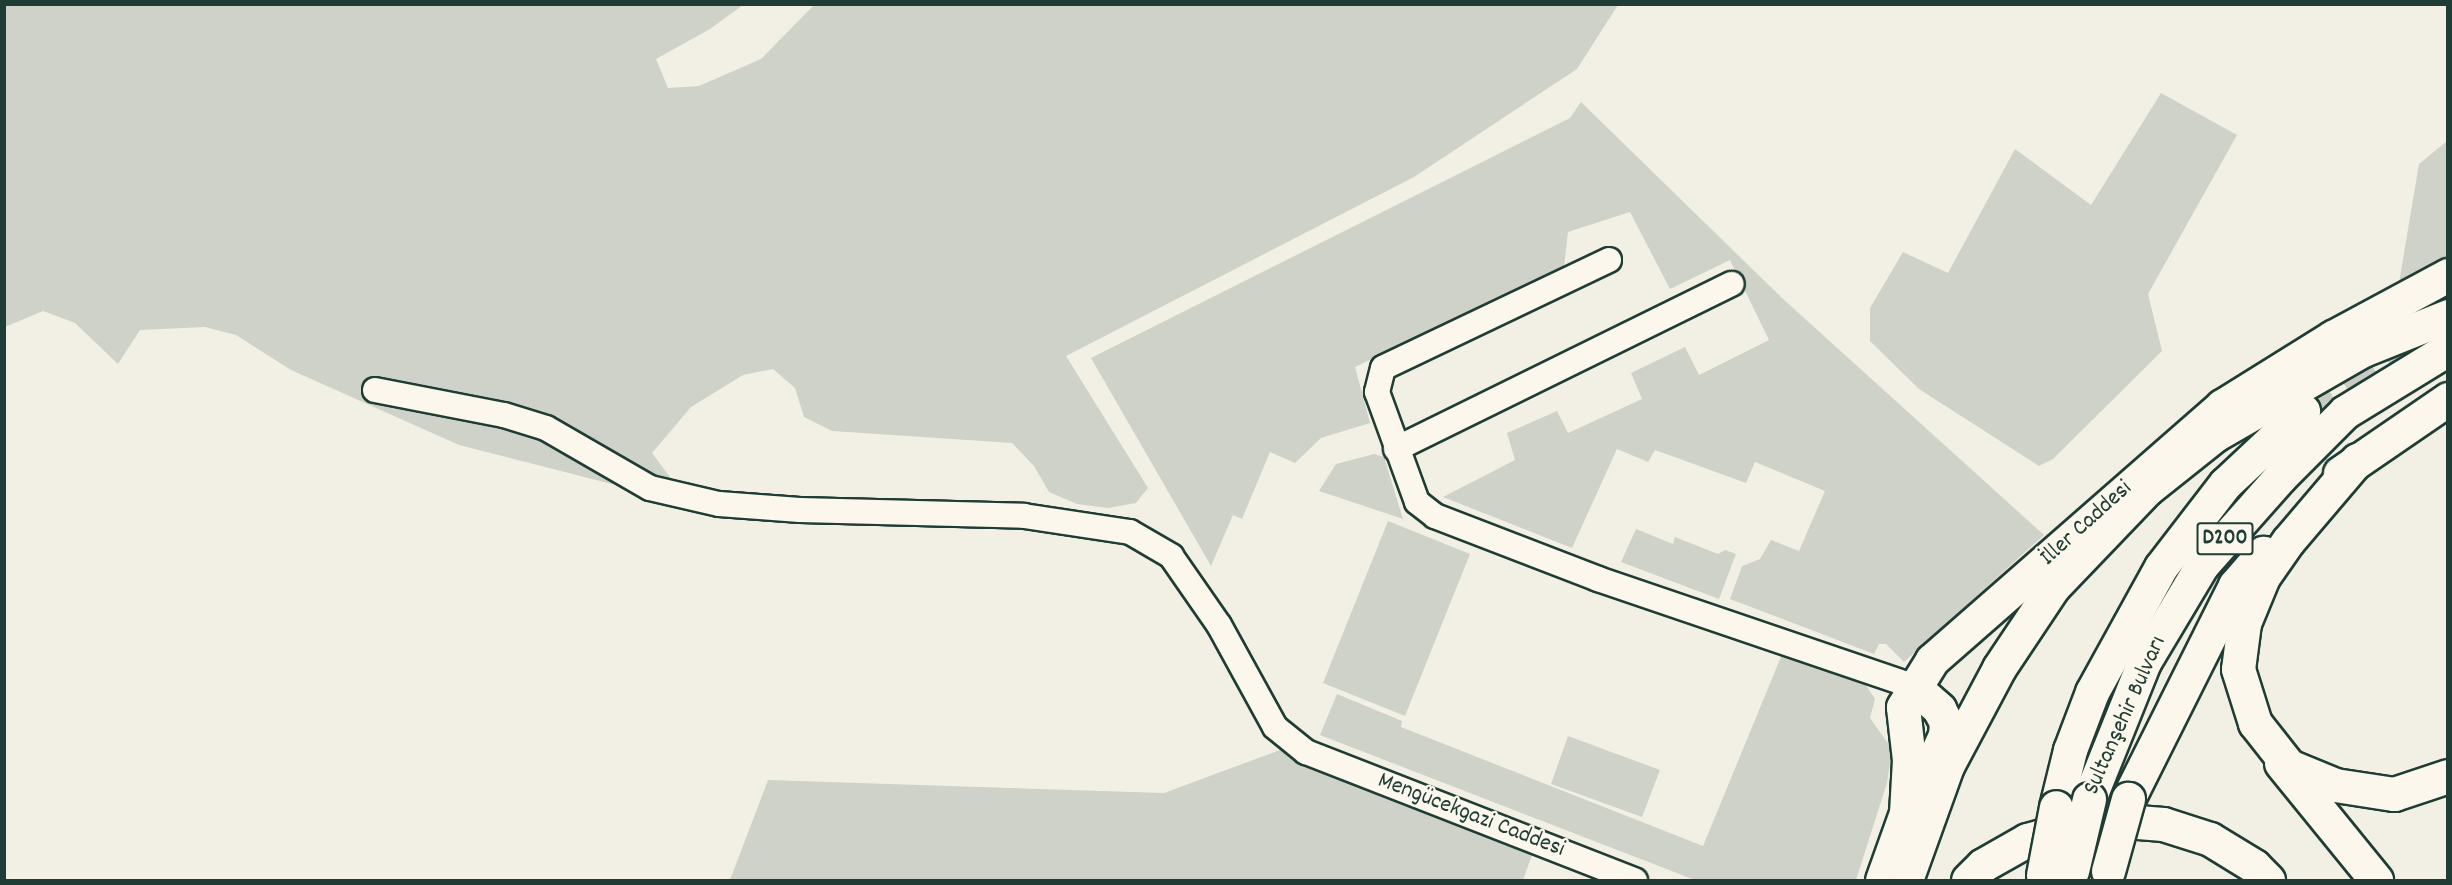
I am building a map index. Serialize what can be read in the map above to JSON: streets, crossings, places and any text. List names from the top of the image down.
{
  "streets": {
    "main road": ["İller Caddesi", "D200", "Sultanşehir Bulvarı"],
    "street": ["Mengücekgazi Caddesi"]
  }
}
